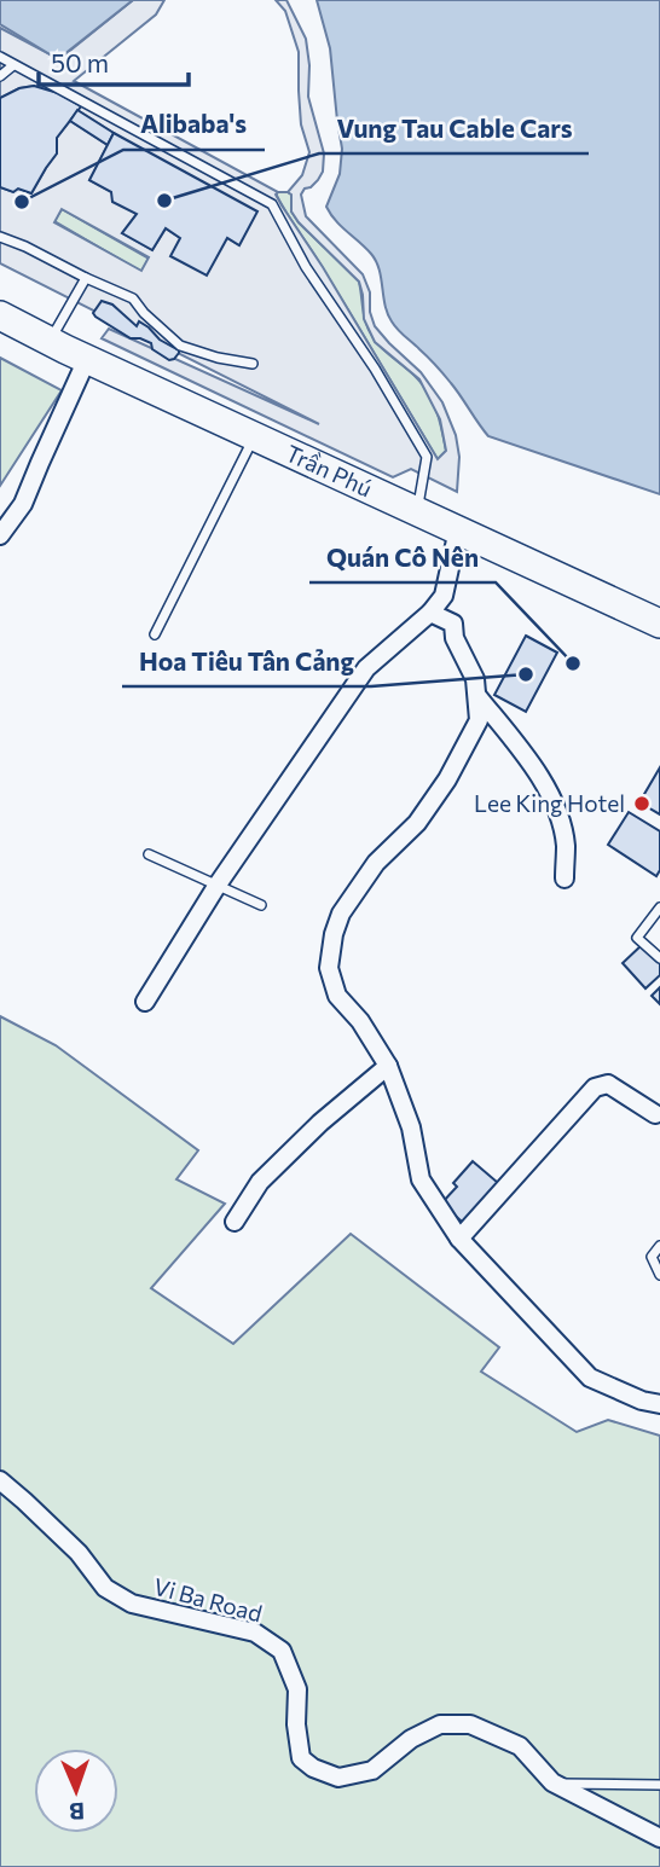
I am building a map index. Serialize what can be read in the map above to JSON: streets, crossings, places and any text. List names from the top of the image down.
{
  "streets": {
    "main road": ["Trần Phú"],
    "street": ["Vi Ba Road"]
  },
  "places": [
    "Vung Tau Cable Cars",
    "Alibaba's",
    "Quán Cô Nên",
    "Hoa Tiêu Tân Cảng",
    "Lee King Hotel"
  ],
  "scale_bar": "50 m",
  "north": "bottom"
}
